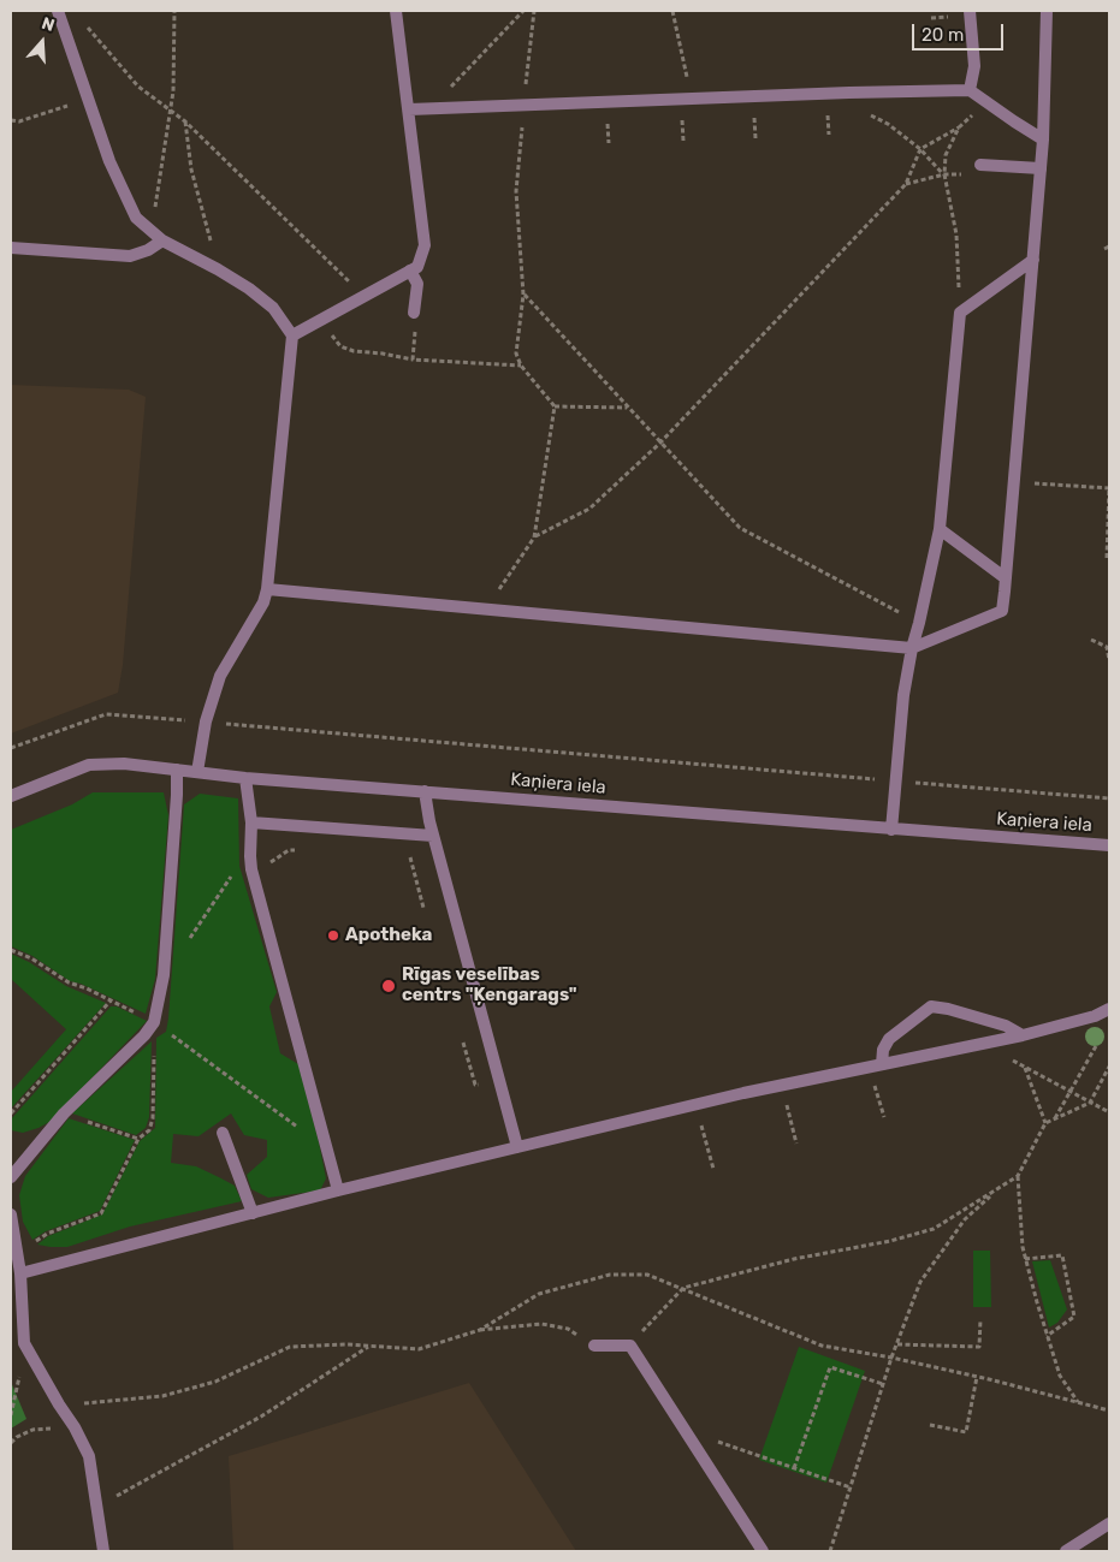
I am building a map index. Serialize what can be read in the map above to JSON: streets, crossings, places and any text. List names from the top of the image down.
{
  "streets": {
    "street": ["Kaņiera iela"]
  },
  "places": ["Apotheka", "Rīgas veselības centrs \"Ķengarags\""],
  "scale_bar": "20 m",
  "north": "top"
}
